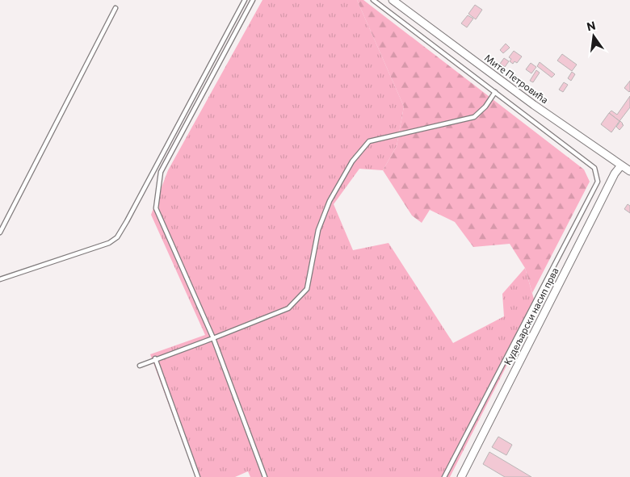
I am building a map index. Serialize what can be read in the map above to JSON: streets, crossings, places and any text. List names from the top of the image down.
{
  "streets": {
    "street": ["Мите Петровића", "Кудељарски насип прва"]
  },
  "crossings": [
    ["Мите Петровића", "Кудељарски насип прва"]
  ],
  "north": "top"
}
